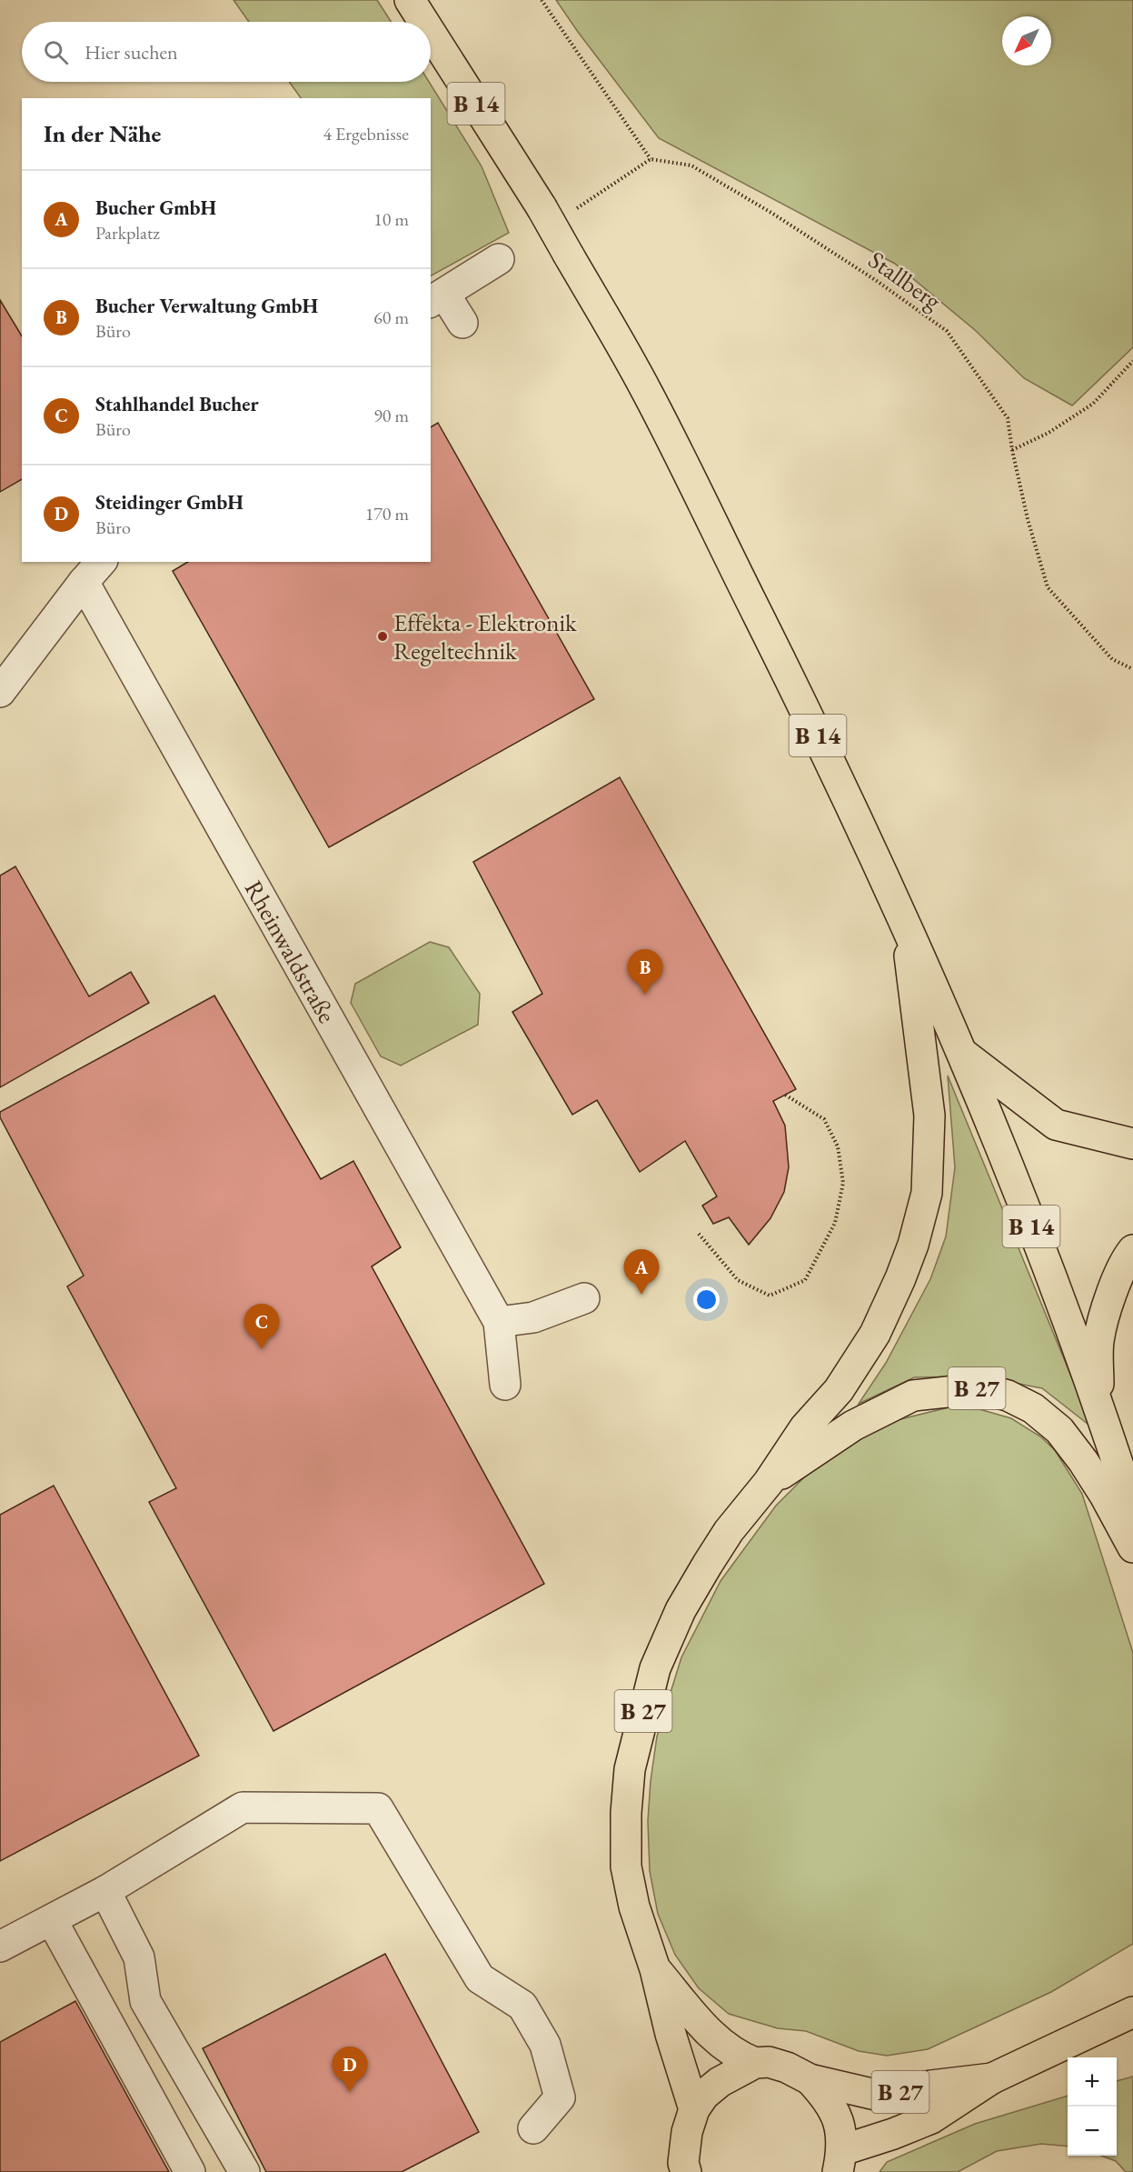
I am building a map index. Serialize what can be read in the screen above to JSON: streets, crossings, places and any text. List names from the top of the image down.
{
  "streets": {
    "main road": ["B 14", "B 27"],
    "street": ["Rheinwaldstraße"],
    "path": ["Stallberg"]
  },
  "places": ["Effekta - Elektronik Regeltechnik"],
  "north": "bottom left",
  "page": {
    "search": "Hier suchen",
    "heading": ["In der Nähe", "4 Ergebnisse"],
    "list": [
      {
        "mark": "A",
        "name": "Bucher GmbH",
        "note": "Parkplatz",
        "value": "10 m"
      },
      {
        "mark": "B",
        "name": "Bucher Verwaltung GmbH",
        "note": "Büro",
        "value": "60 m"
      },
      {
        "mark": "C",
        "name": "Stahlhandel Bucher",
        "note": "Büro",
        "value": "90 m"
      },
      {
        "mark": "D",
        "name": "Steidinger GmbH",
        "note": "Büro",
        "value": "170 m"
      }
    ],
    "pins": [
      "B",
      "A",
      "C",
      "D"
    ],
    "map_buttons": ["+", "−"]
  }
}
